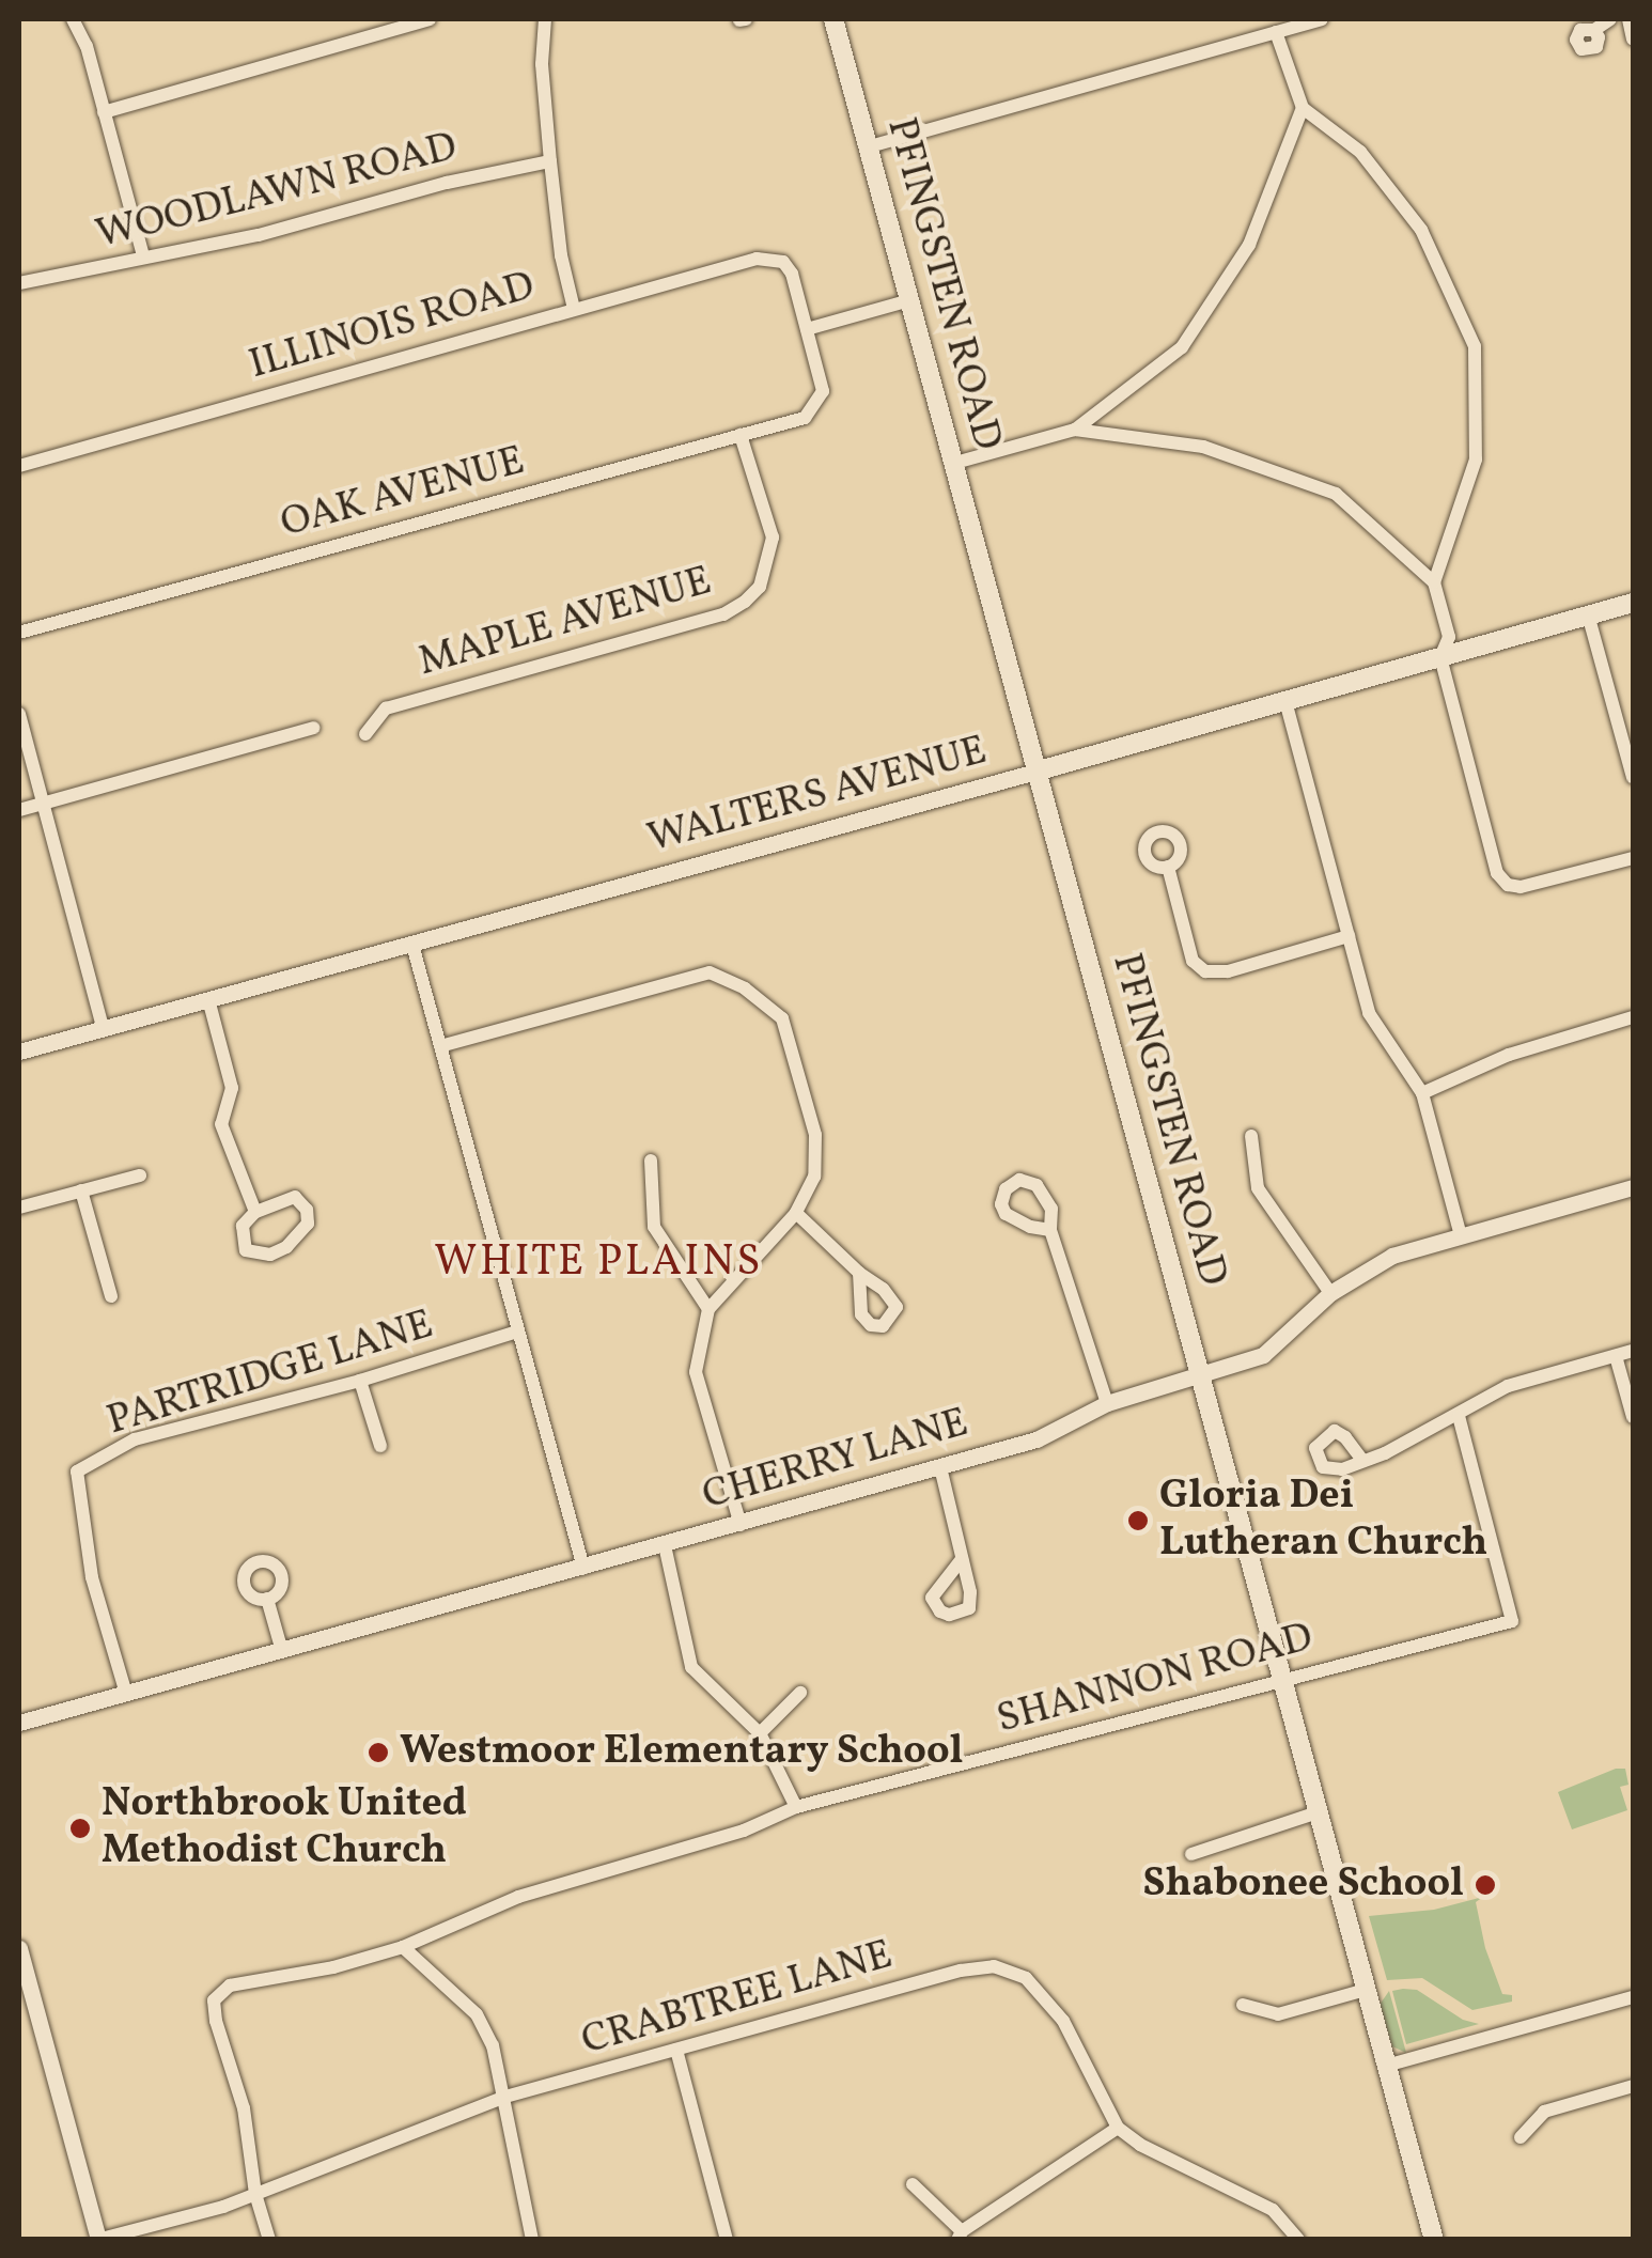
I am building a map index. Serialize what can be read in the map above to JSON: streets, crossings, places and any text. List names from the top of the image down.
{
  "streets": {
    "main road": ["PFINGSTEN ROAD", "WALTERS AVENUE"],
    "street": [
      "WOODLAWN ROAD",
      "ILLINOIS ROAD",
      "OAK AVENUE",
      "MAPLE AVENUE",
      "PARTRIDGE LANE",
      "CHERRY LANE",
      "SHANNON ROAD",
      "CRABTREE LANE"
    ]
  },
  "crossings": [
    ["PFINGSTEN ROAD", "WALTERS AVENUE"],
    ["PFINGSTEN ROAD", "CHERRY LANE"],
    ["PFINGSTEN ROAD", "SHANNON ROAD"],
    ["ILLINOIS ROAD", "OAK AVENUE"],
    ["OAK AVENUE", "MAPLE AVENUE"],
    ["PARTRIDGE LANE", "CHERRY LANE"],
    ["SHANNON ROAD", "CRABTREE LANE"]
  ],
  "districts": ["WHITE PLAINS"],
  "places": [
    "Gloria Dei Lutheran Church",
    "Westmoor Elementary School",
    "Northbrook United Methodist Church",
    "Shabonee School"
  ]
}
